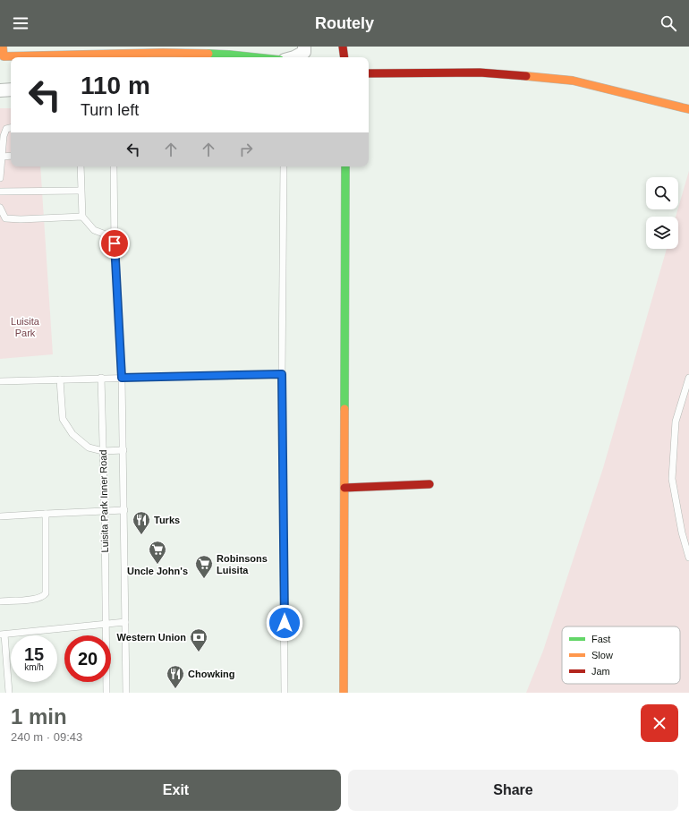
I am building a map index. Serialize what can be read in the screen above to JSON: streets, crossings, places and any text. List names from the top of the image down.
{
  "streets": {
    "lane": ["Luisita Park Inner Road"]
  },
  "parks": ["Luisita Park"],
  "places": {
    "restaurant": ["Turks", "Chowking"],
    "supermarket": ["Uncle John's", "Robinsons Luisita"],
    "bank": ["Western Union"]
  },
  "legend": ["Fast", "Slow", "Jam"],
  "page": {
    "header": "Routely",
    "turn": ["110 m", "Turn left"],
    "speed": "15 km/h",
    "limit": "20",
    "heading": ["1 min", "240 m · 09:43"],
    "buttons": ["Exit", "Share"]
  }
}
